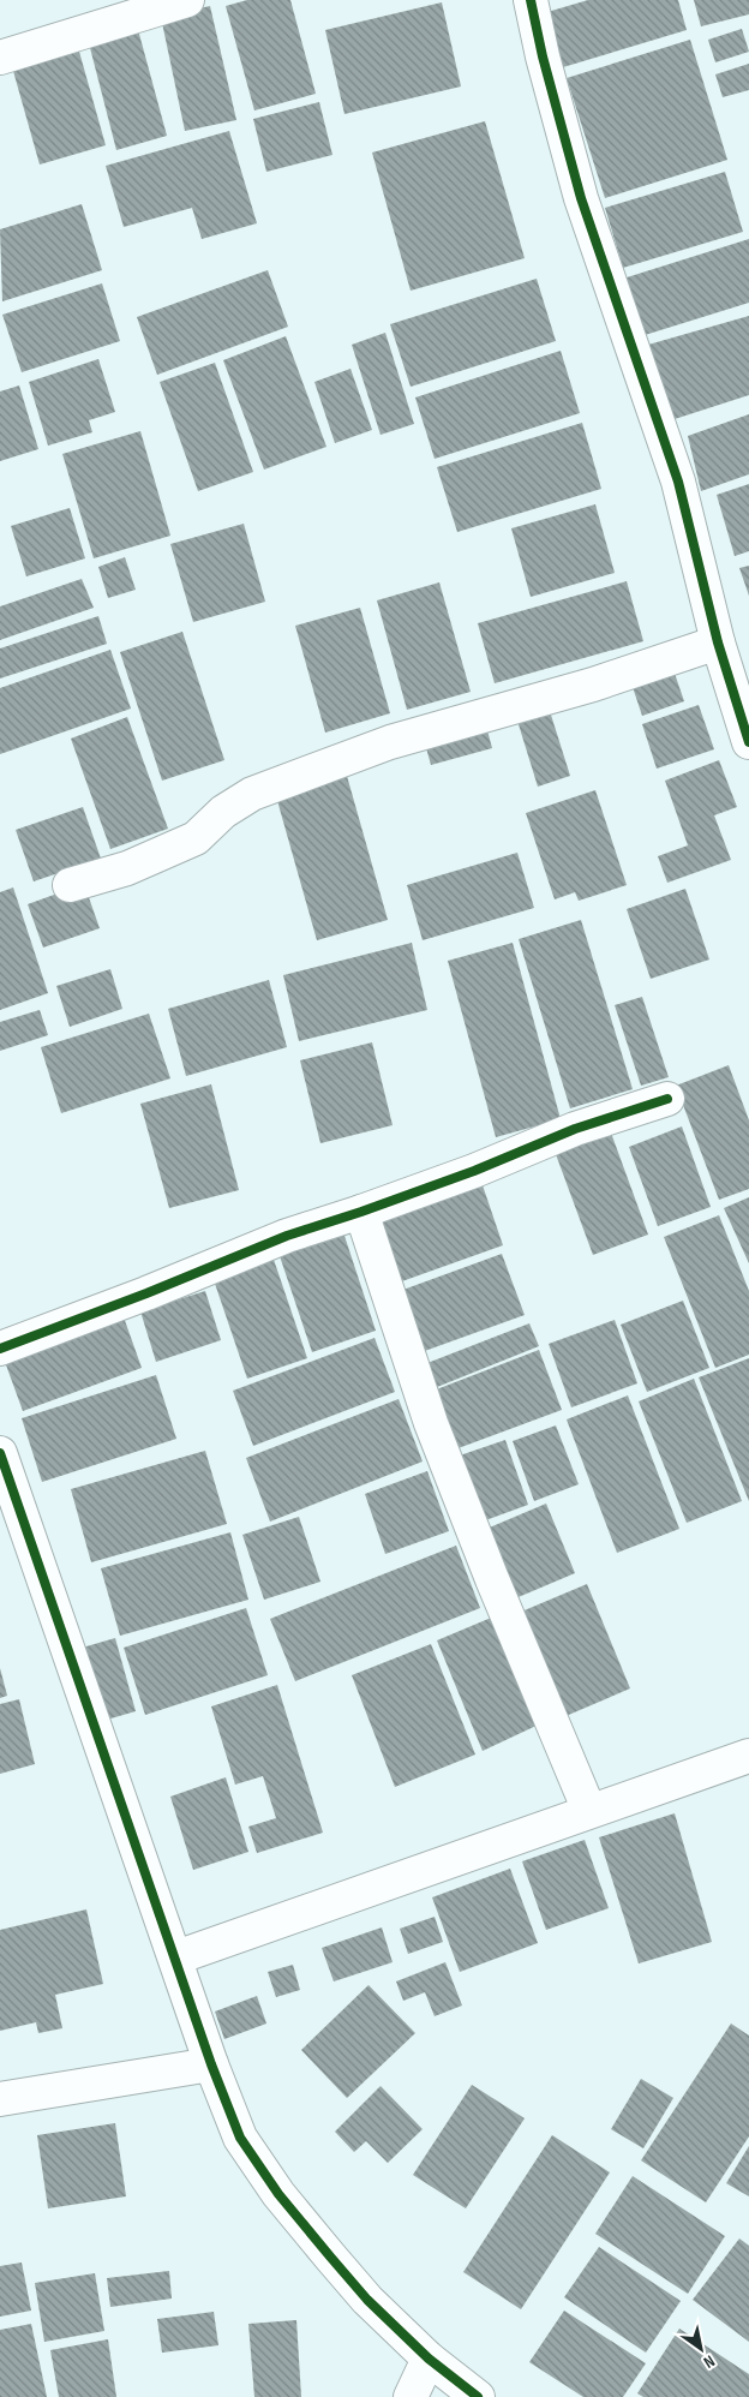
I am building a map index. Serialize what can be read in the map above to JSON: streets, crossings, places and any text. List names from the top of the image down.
{
  "north": "bottom right"
}
